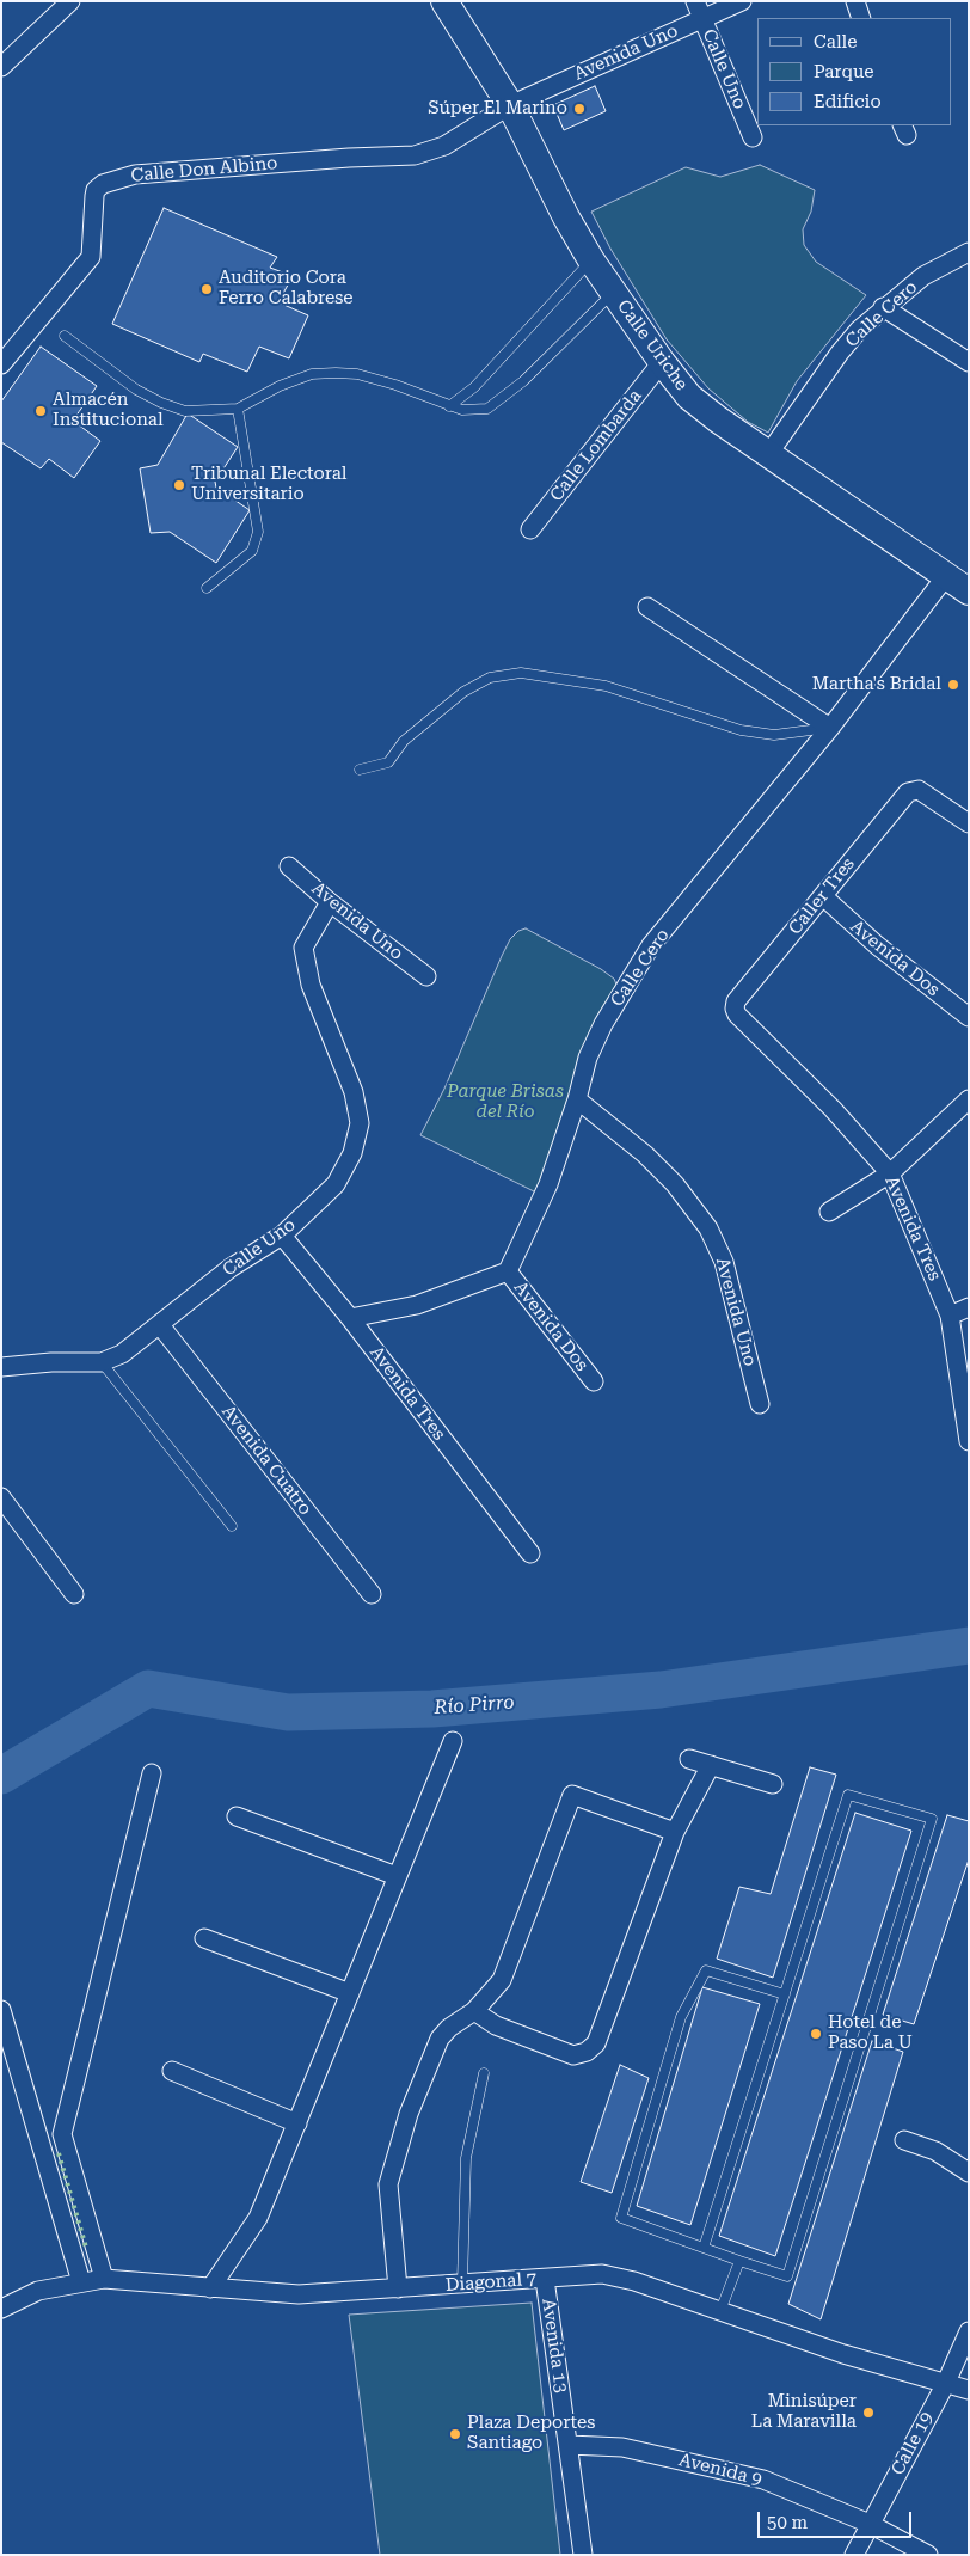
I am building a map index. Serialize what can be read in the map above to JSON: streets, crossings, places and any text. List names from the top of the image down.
{
  "streets": {
    "main road": ["Calle Uriche"],
    "street": [
      "Avenida Uno",
      "Calle Uno",
      "Calle Don Albino",
      "Calle Cero",
      "Calle Lombarda",
      "Caller Tres",
      "Avenida Dos",
      "Avenida Tres",
      "Avenida Cuatro",
      "Diagonal 7",
      "Avenida 13",
      "Calle 19",
      "Avenida 9"
    ]
  },
  "crossings": [
    ["Avenida Uno", "Calle Uno"],
    ["Avenida Uno", "Calle Don Albino"],
    ["Avenida Uno", "Calle Cero"],
    ["Avenida Uno", "Calle Uriche"],
    ["Calle Uno", "Avenida Tres"],
    ["Calle Uno", "Avenida Cuatro"],
    ["Calle Don Albino", "Calle Uriche"],
    ["Calle Cero", "Calle Uriche"],
    ["Calle Cero", "Avenida Dos"],
    ["Calle Uriche", "Calle Lombarda"],
    ["Caller Tres", "Avenida Dos"],
    ["Caller Tres", "Avenida Tres"],
    ["Diagonal 7", "Avenida 13"],
    ["Diagonal 7", "Calle 19"],
    ["Avenida 13", "Avenida 9"],
    ["Calle 19", "Avenida 9"]
  ],
  "water": ["Río Pirro"],
  "parks": ["Parque Brisas del Río"],
  "places": [
    "Súper El Marino",
    "Auditorio Cora Ferro Calabrese",
    "Almacén Institucional",
    "Tribunal Electoral Universitario",
    "Martha's Bridal",
    "Hotel de Paso La U",
    "Minisúper La Maravilla",
    "Plaza Deportes Santiago"
  ],
  "legend": ["Calle", "Parque", "Edificio"],
  "scale_bar": "50 m"
}
